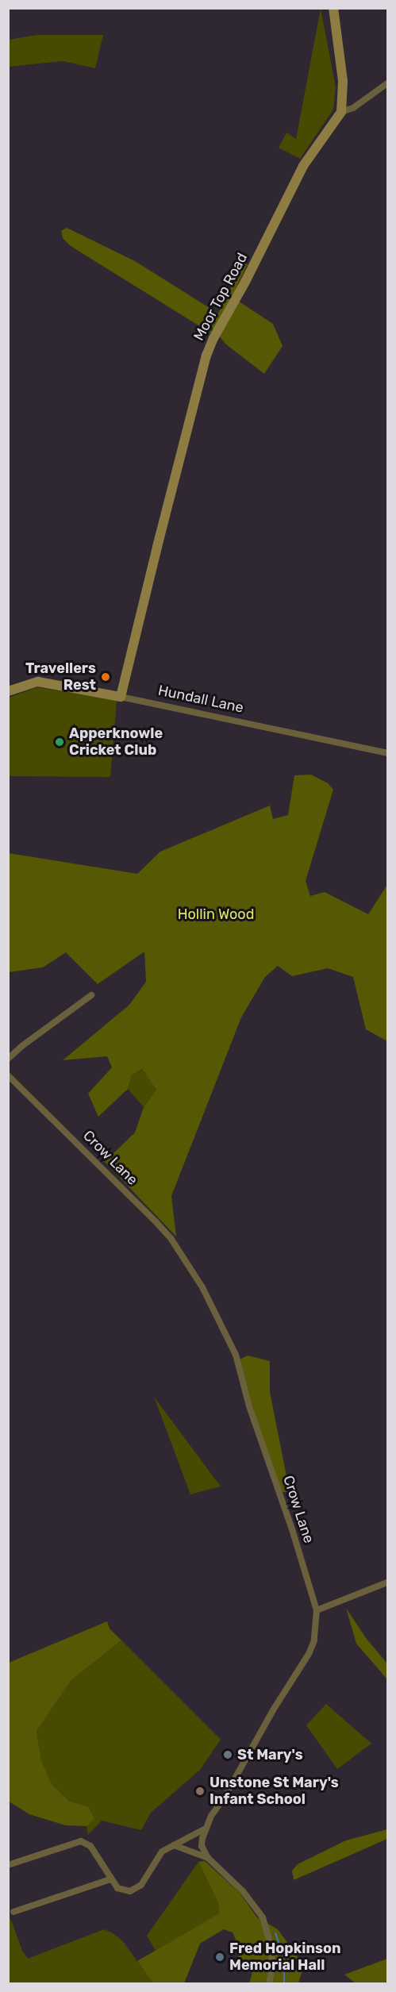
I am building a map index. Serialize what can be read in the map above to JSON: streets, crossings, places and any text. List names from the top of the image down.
{
  "streets": {
    "street": ["Moor Top Road", "Hundall Lane", "Crow Lane"]
  },
  "crossings": [
    ["Moor Top Road", "Hundall Lane"]
  ],
  "parks": ["Hollin Wood"],
  "places": [
    "Travellers Rest",
    "Apperknowle Cricket Club",
    "St Mary's",
    "Unstone St Mary's Infant School",
    "Fred Hopkinson Memorial Hall"
  ]
}
